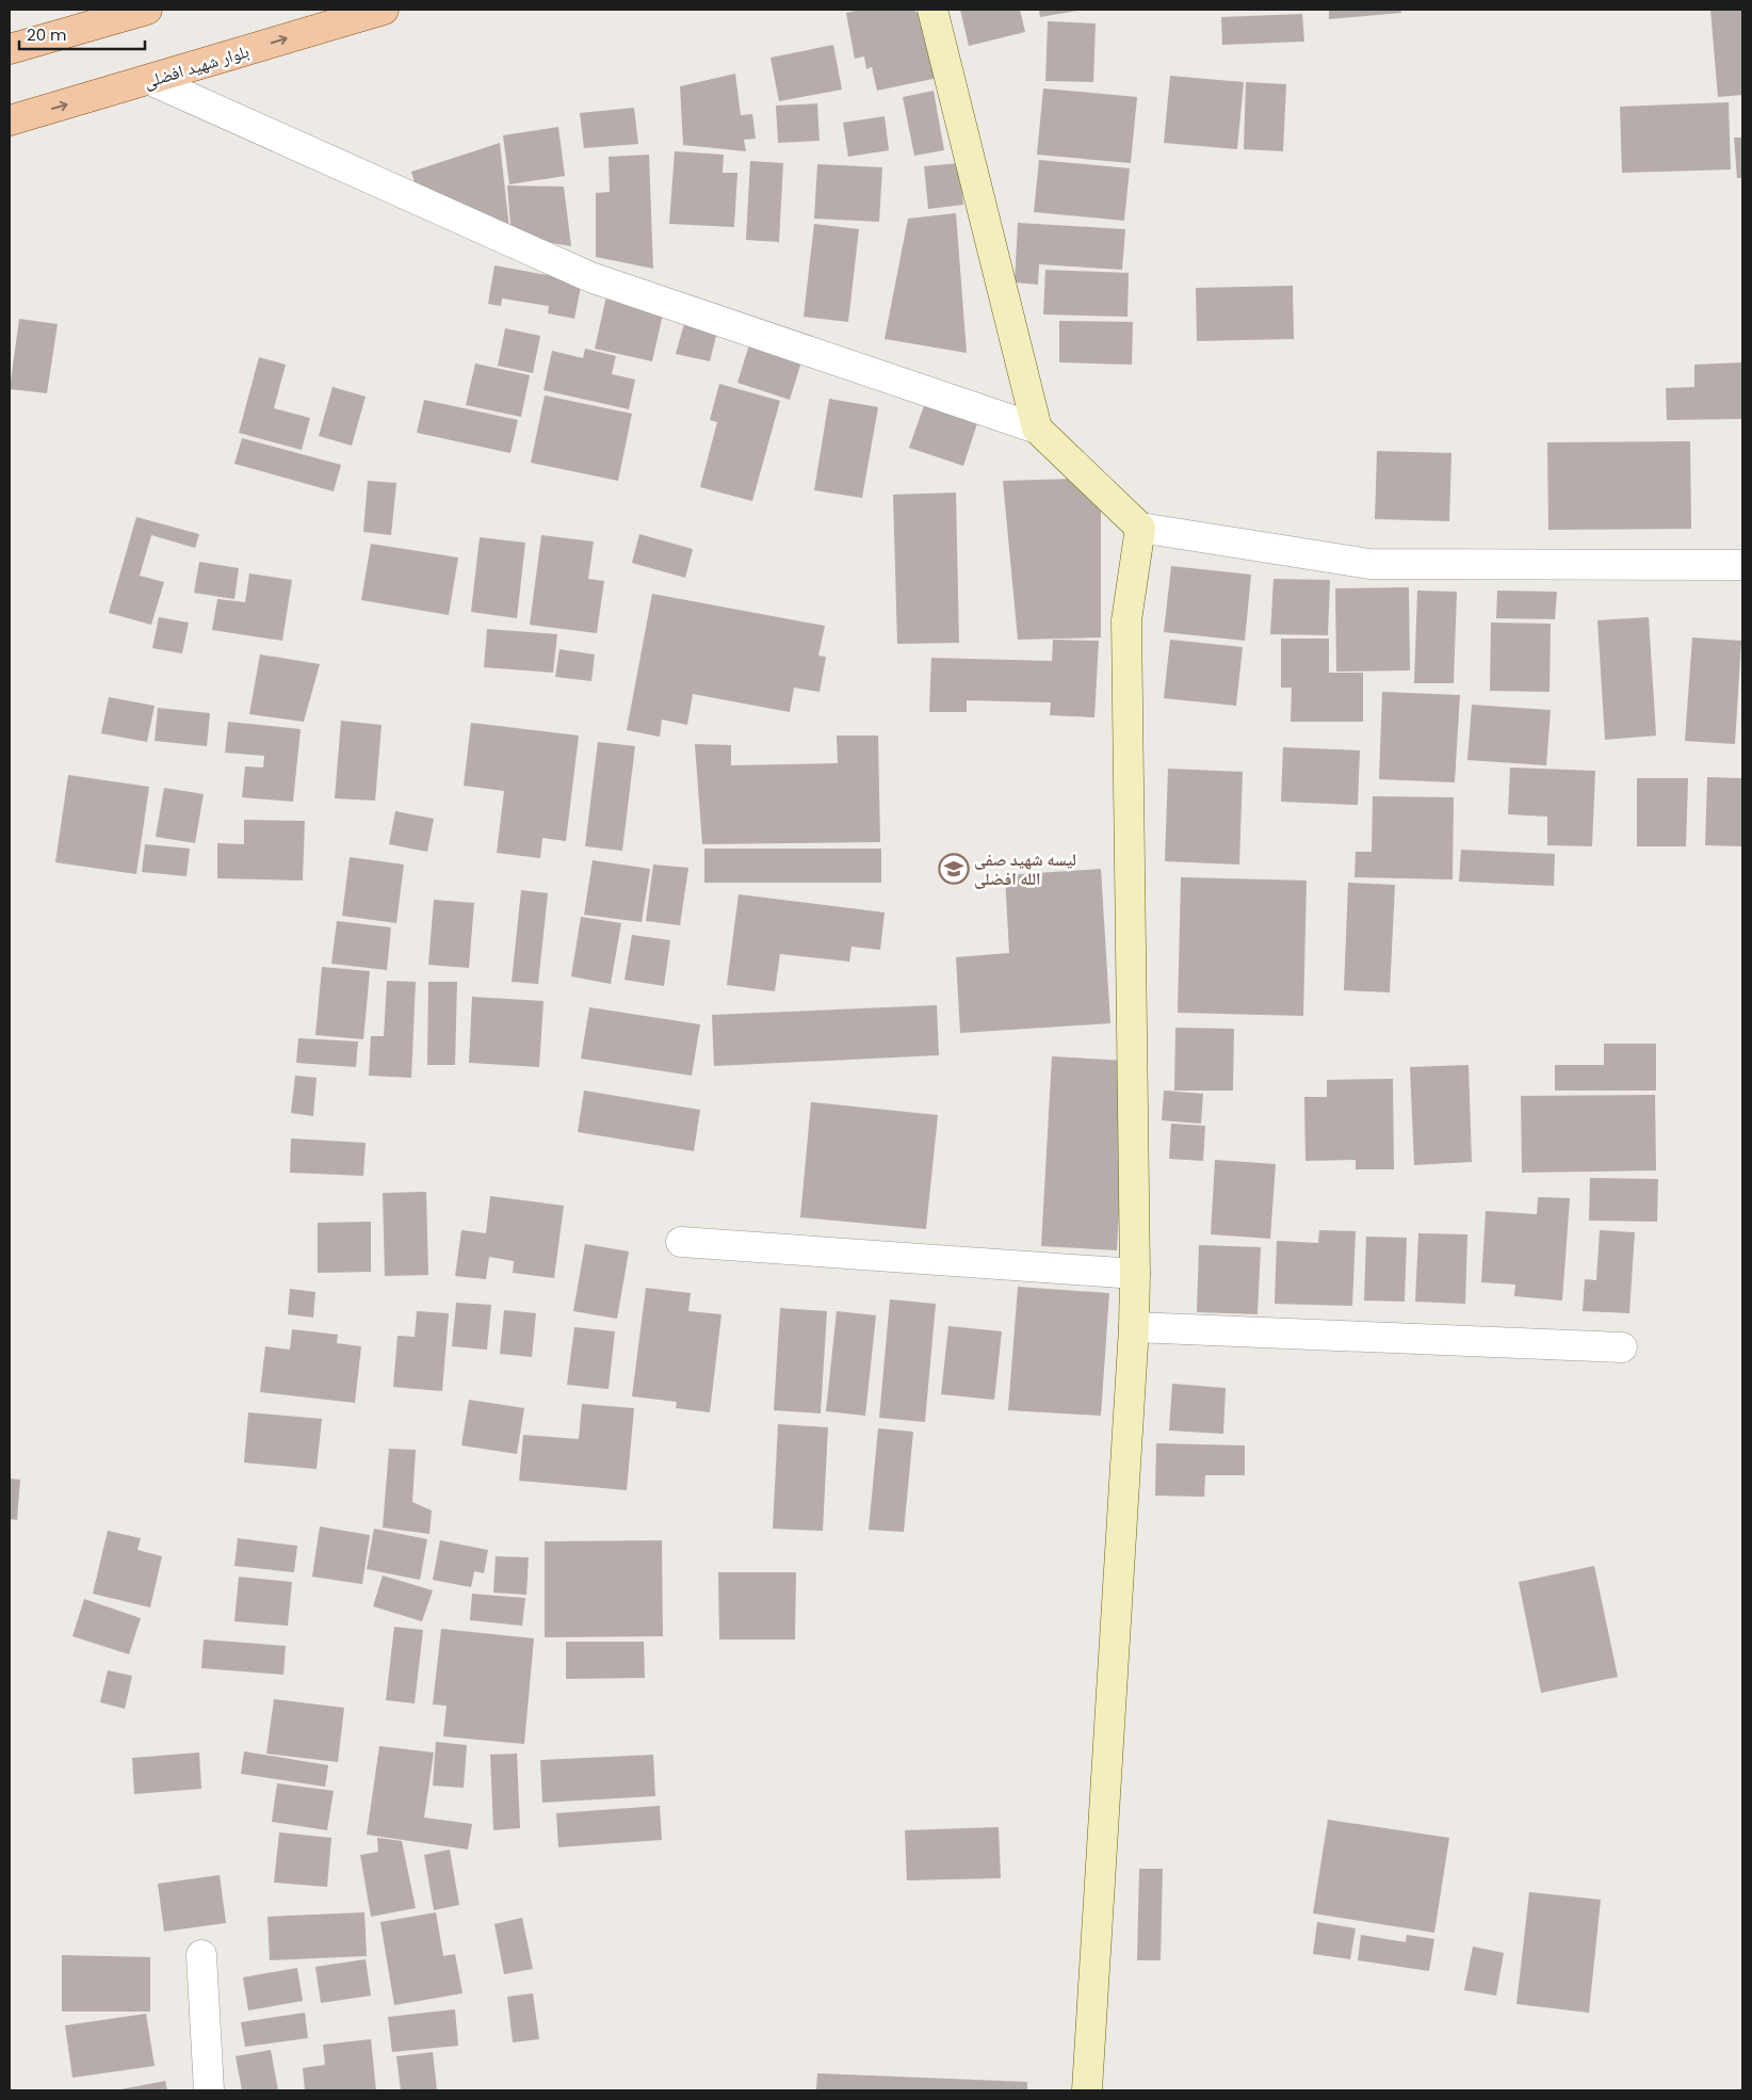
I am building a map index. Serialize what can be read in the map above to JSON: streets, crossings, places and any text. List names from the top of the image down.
{
  "streets": {
    "main road": ["بلوار شهید افضلی"]
  },
  "places": {
    "school or university": ["لیسه شهید صفی الله افضلی"]
  },
  "scale_bar": "20 m"
}
